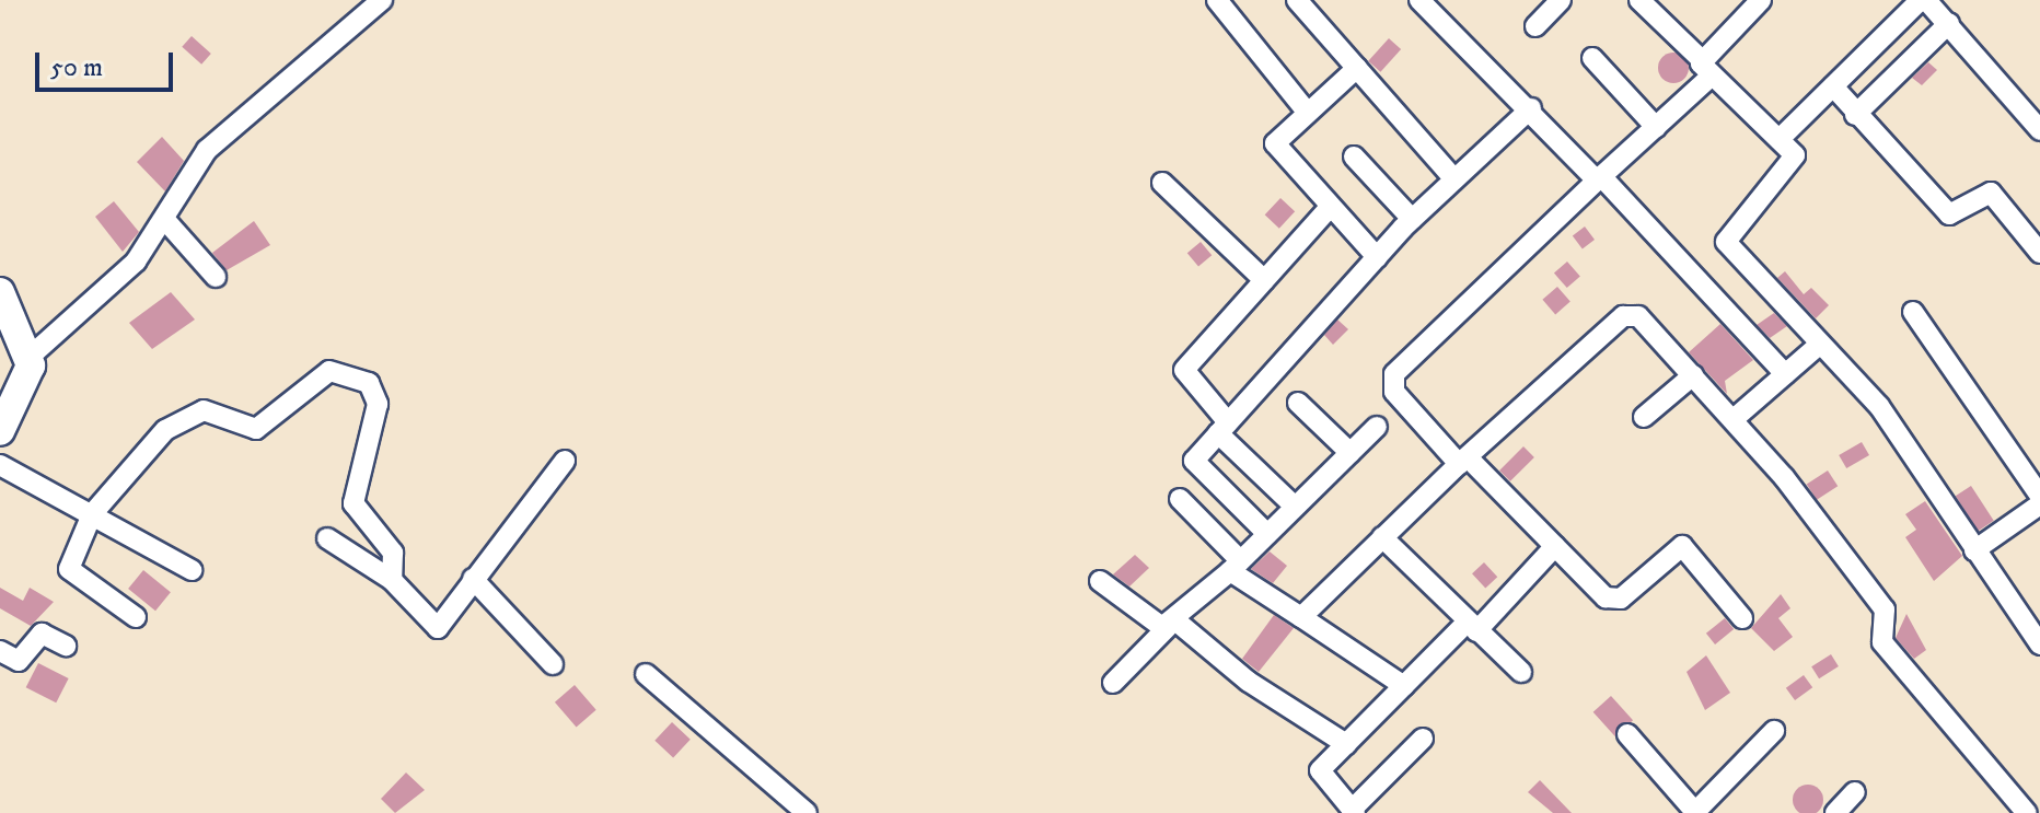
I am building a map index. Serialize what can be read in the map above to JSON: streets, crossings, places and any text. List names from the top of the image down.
{
  "scale_bar": "50 m"
}
